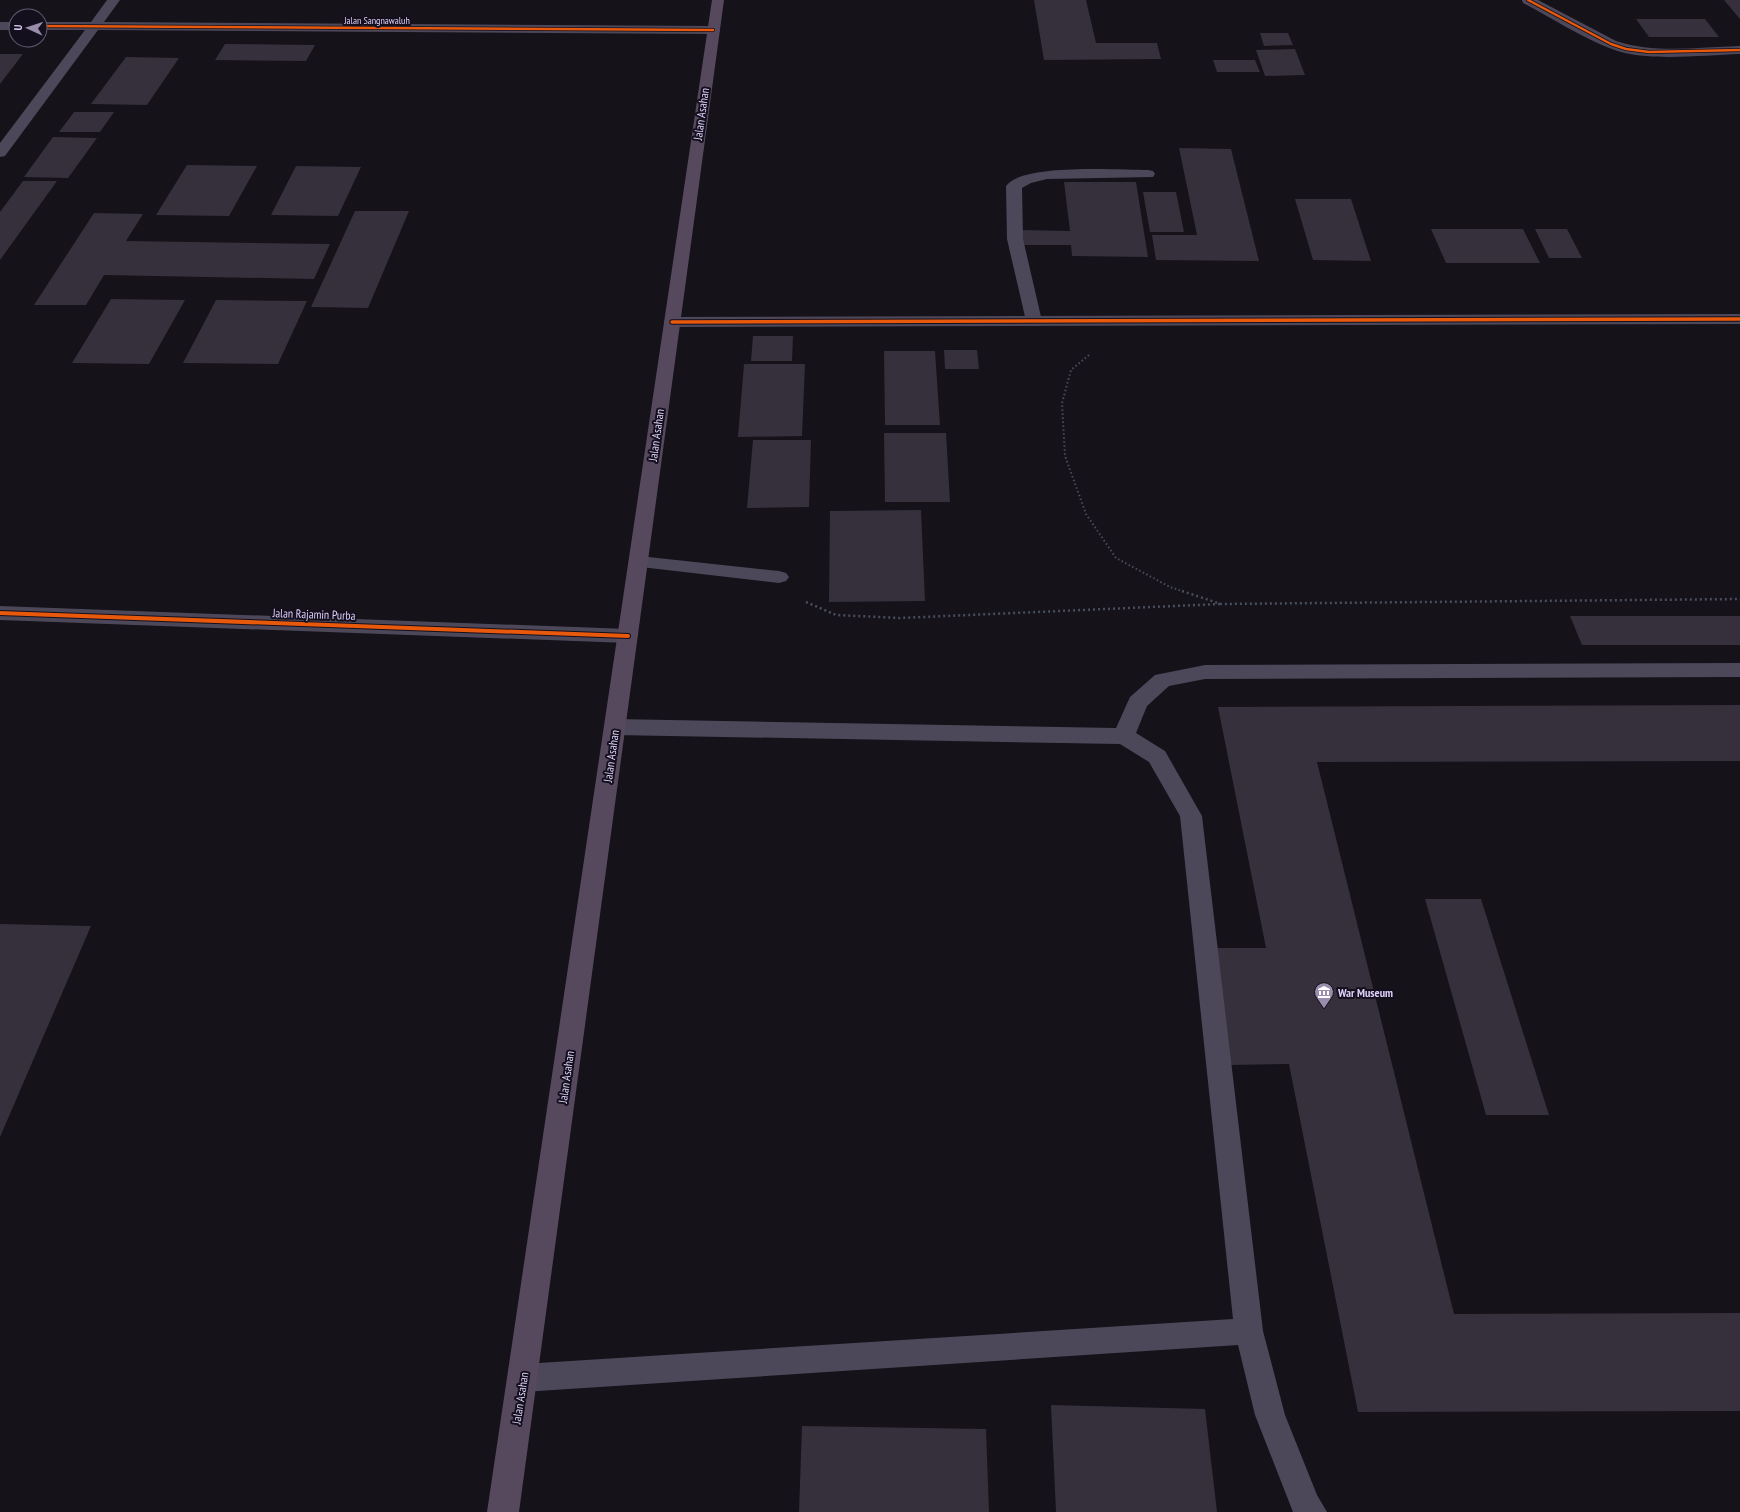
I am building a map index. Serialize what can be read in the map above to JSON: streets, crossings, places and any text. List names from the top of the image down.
{
  "streets": {
    "main road": ["Jalan Asahan"],
    "street": ["Jalan Sangnawaluh", "Jalan Rajamin Purba"]
  },
  "crossings": [
    ["Jalan Sangnawaluh", "Jalan Asahan"],
    ["Jalan Asahan", "Jalan Rajamin Purba"]
  ],
  "places": {
    "museum": ["War Museum"]
  },
  "north": "left"
}
